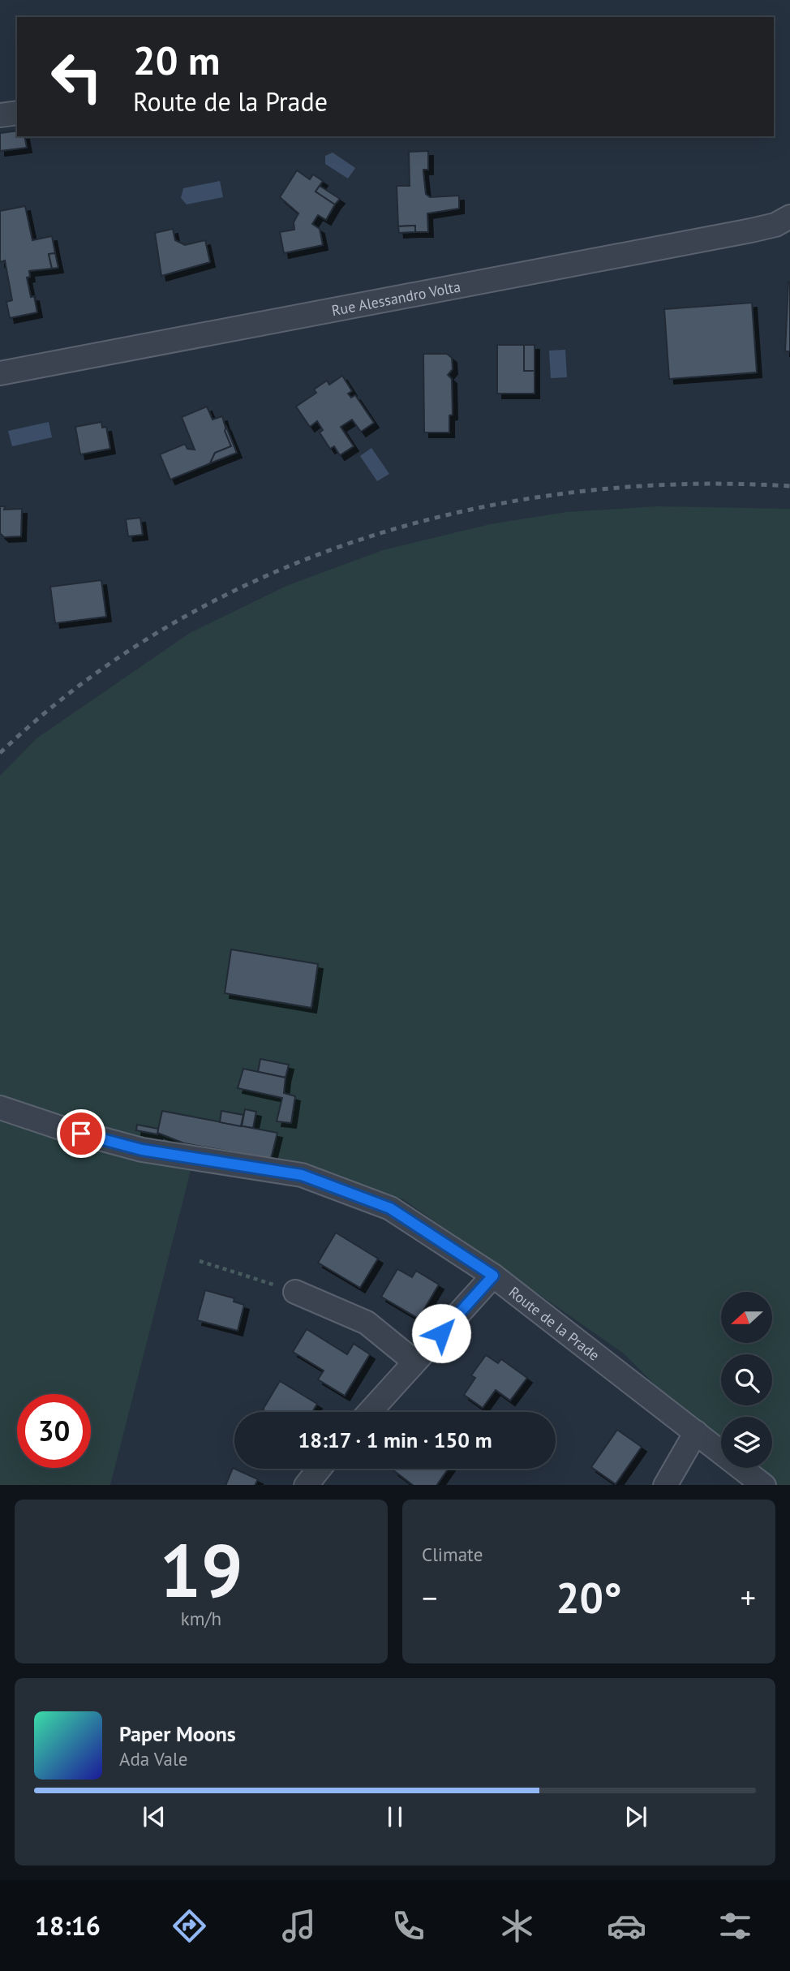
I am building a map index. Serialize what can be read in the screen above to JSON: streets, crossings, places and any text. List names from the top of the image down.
{
  "streets": {
    "street": ["Rue Alessandro Volta", "Route de la Prade"]
  },
  "north": "left",
  "page": {
    "turn": ["20 m", "Route de la Prade"],
    "limit": "30",
    "trip": "18:17 · 1 min · 150 m",
    "tile": [
      ["19", "km/h"],
      "Climate"
    ],
    "heat": ["−", "20°", "+"],
    "song": ["Paper Moons", "Ada Vale"],
    "tabs": "18:16"
  }
}
